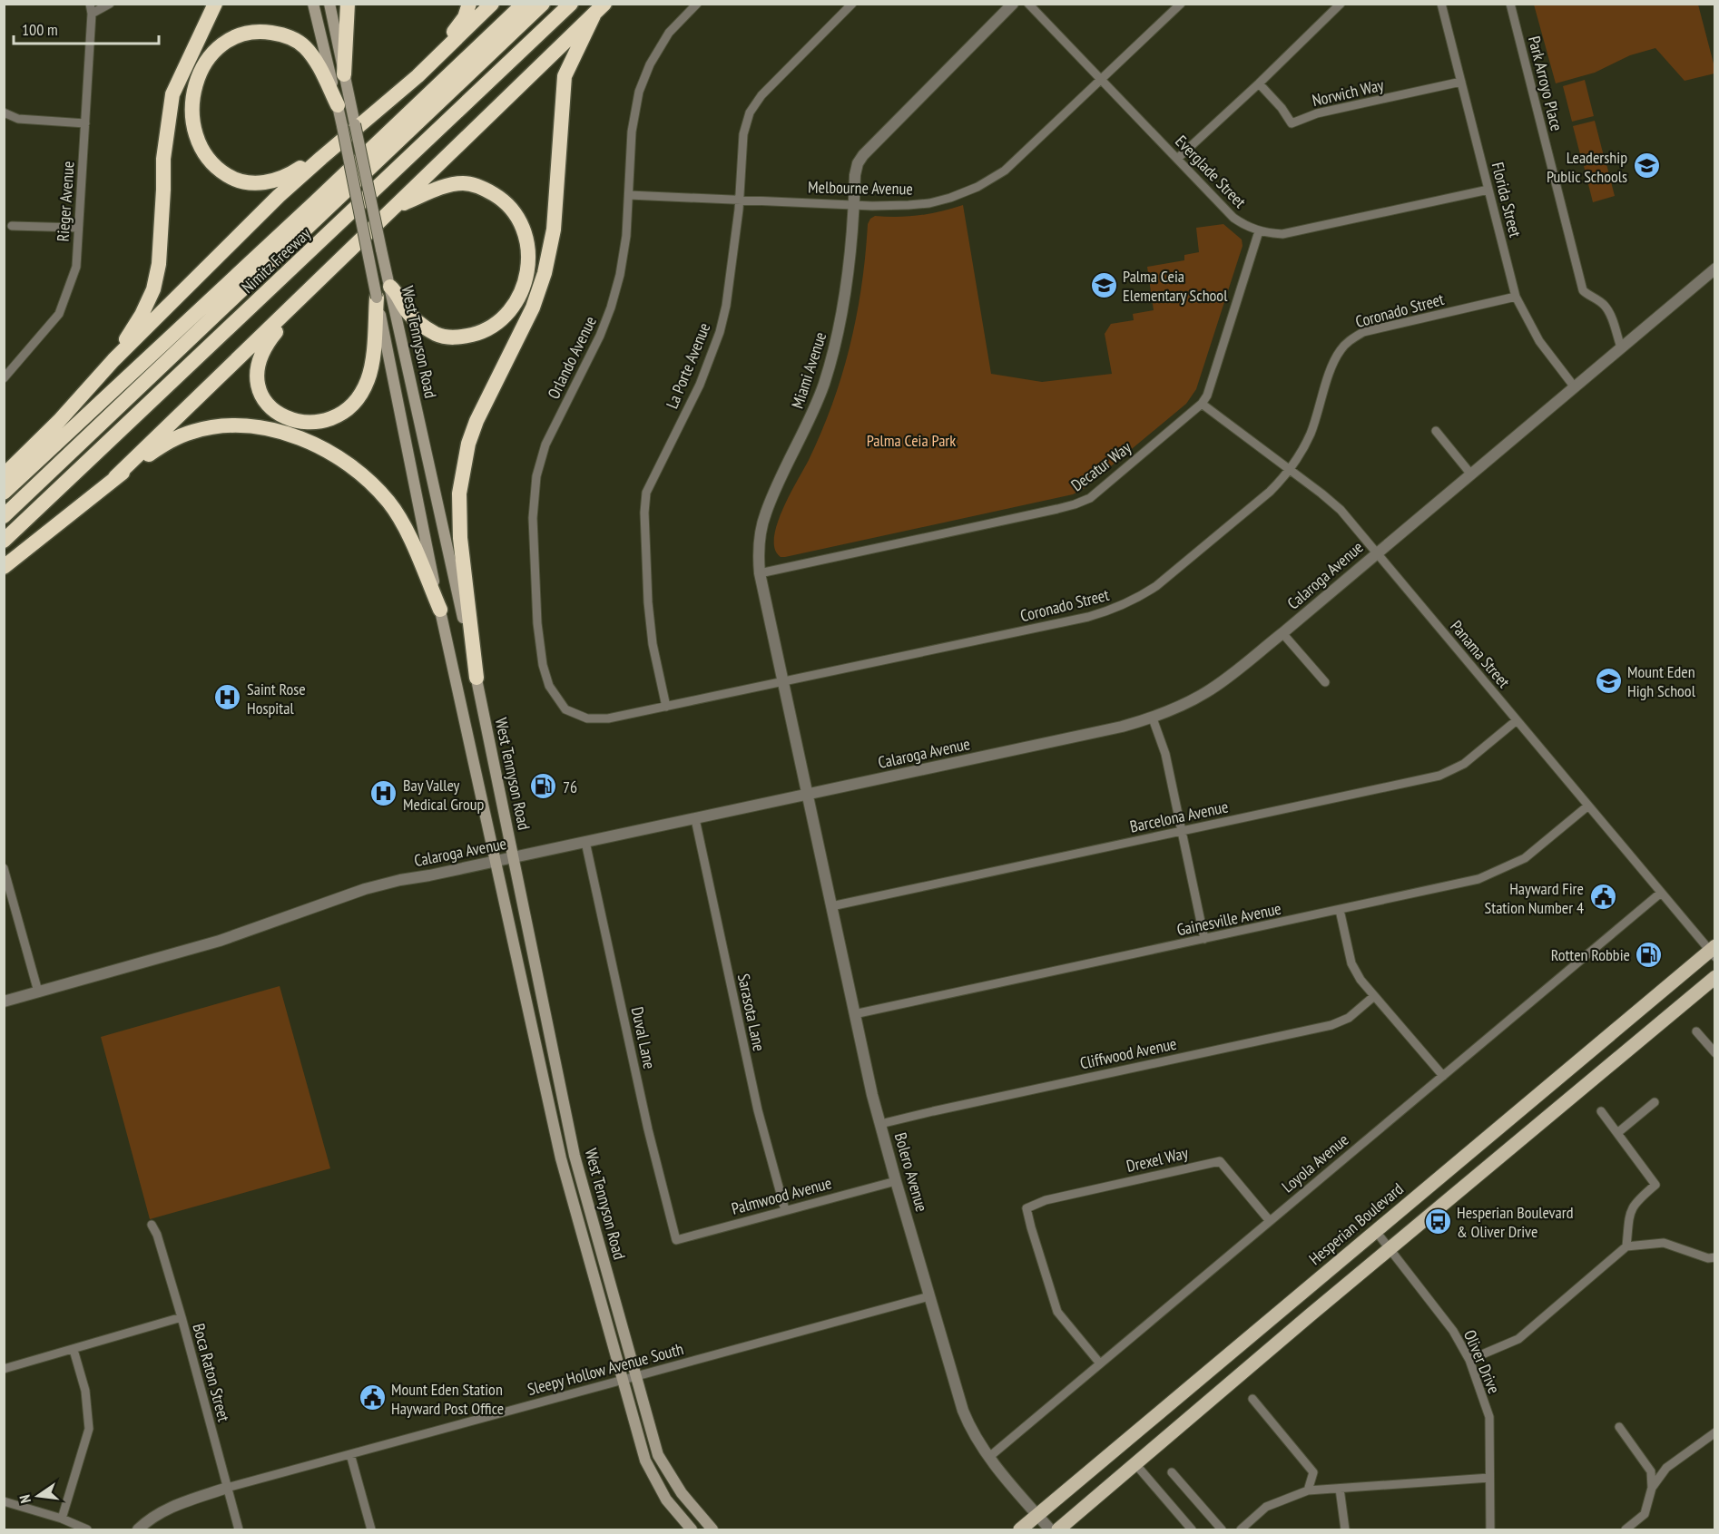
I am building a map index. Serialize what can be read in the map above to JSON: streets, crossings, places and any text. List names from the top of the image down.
{
  "streets": {
    "highway": ["Nimitz Freeway"],
    "main road": ["West Tennyson Road", "Hesperian Boulevard"],
    "street": [
      "Park Arroyo Place",
      "Norwich Way",
      "Everglade Street",
      "Melbourne Avenue",
      "Florida Street",
      "Rieger Avenue",
      "Coronado Street",
      "Orlando Avenue",
      "La Porte Avenue",
      "Miami Avenue",
      "Decatur Way",
      "Calaroga Avenue",
      "Panama Street",
      "Barcelona Avenue",
      "Gainesville Avenue",
      "Sarasota Lane",
      "Duval Lane",
      "Cliffwood Avenue",
      "Drexel Way",
      "Loyola Avenue",
      "Bolero Avenue",
      "Palmwood Avenue",
      "Oliver Drive",
      "Sleepy Hollow Avenue South",
      "Boca Raton Street"
    ]
  },
  "crossings": [
    ["Park Arroyo Place", "Calaroga Avenue"],
    ["Norwich Way", "Florida Street"],
    ["Everglade Street", "Melbourne Avenue"],
    ["Everglade Street", "Florida Street"],
    ["Everglade Street", "Decatur Way"],
    ["Melbourne Avenue", "Orlando Avenue"],
    ["Melbourne Avenue", "La Porte Avenue"],
    ["Melbourne Avenue", "Miami Avenue"],
    ["Florida Street", "Coronado Street"],
    ["Florida Street", "Calaroga Avenue"],
    ["Coronado Street", "Orlando Avenue"],
    ["Coronado Street", "La Porte Avenue"],
    ["Coronado Street", "Miami Avenue"],
    ["Coronado Street", "Panama Street"],
    ["West Tennyson Road", "Calaroga Avenue"],
    ["West Tennyson Road", "Sleepy Hollow Avenue South"],
    ["Miami Avenue", "Decatur Way"],
    ["Miami Avenue", "Calaroga Avenue"],
    ["Miami Avenue", "Bolero Avenue"],
    ["Decatur Way", "Panama Street"],
    ["Calaroga Avenue", "Panama Street"],
    ["Calaroga Avenue", "Sarasota Lane"],
    ["Calaroga Avenue", "Duval Lane"],
    ["Calaroga Avenue", "Bolero Avenue"],
    ["Panama Street", "Barcelona Avenue"],
    ["Panama Street", "Gainesville Avenue"],
    ["Panama Street", "Loyola Avenue"],
    ["Panama Street", "Hesperian Boulevard"],
    ["Barcelona Avenue", "Bolero Avenue"],
    ["Gainesville Avenue", "Bolero Avenue"],
    ["Sarasota Lane", "Palmwood Avenue"],
    ["Duval Lane", "Palmwood Avenue"],
    ["Cliffwood Avenue", "Bolero Avenue"],
    ["Drexel Way", "Loyola Avenue"],
    ["Loyola Avenue", "Bolero Avenue"],
    ["Bolero Avenue", "Palmwood Avenue"],
    ["Bolero Avenue", "Hesperian Boulevard"],
    ["Bolero Avenue", "Sleepy Hollow Avenue South"],
    ["Hesperian Boulevard", "Oliver Drive"],
    ["Sleepy Hollow Avenue South", "Boca Raton Street"]
  ],
  "parks": ["Palma Ceia Park"],
  "places": {
    "school or university": ["Leadership Public Schools", "Palma Ceia Elementary School", "Mount Eden High School"],
    "hospital": ["Saint Rose Hospital", "Bay Valley Medical Group"],
    "fuel station": ["76", "Rotten Robbie"],
    "public building": ["Hayward Fire Station Number 4", "Mount Eden Station Hayward Post Office"],
    "bus stop": ["Hesperian Boulevard & Oliver Drive"]
  },
  "scale_bar": "100 m",
  "north": "left"
}
